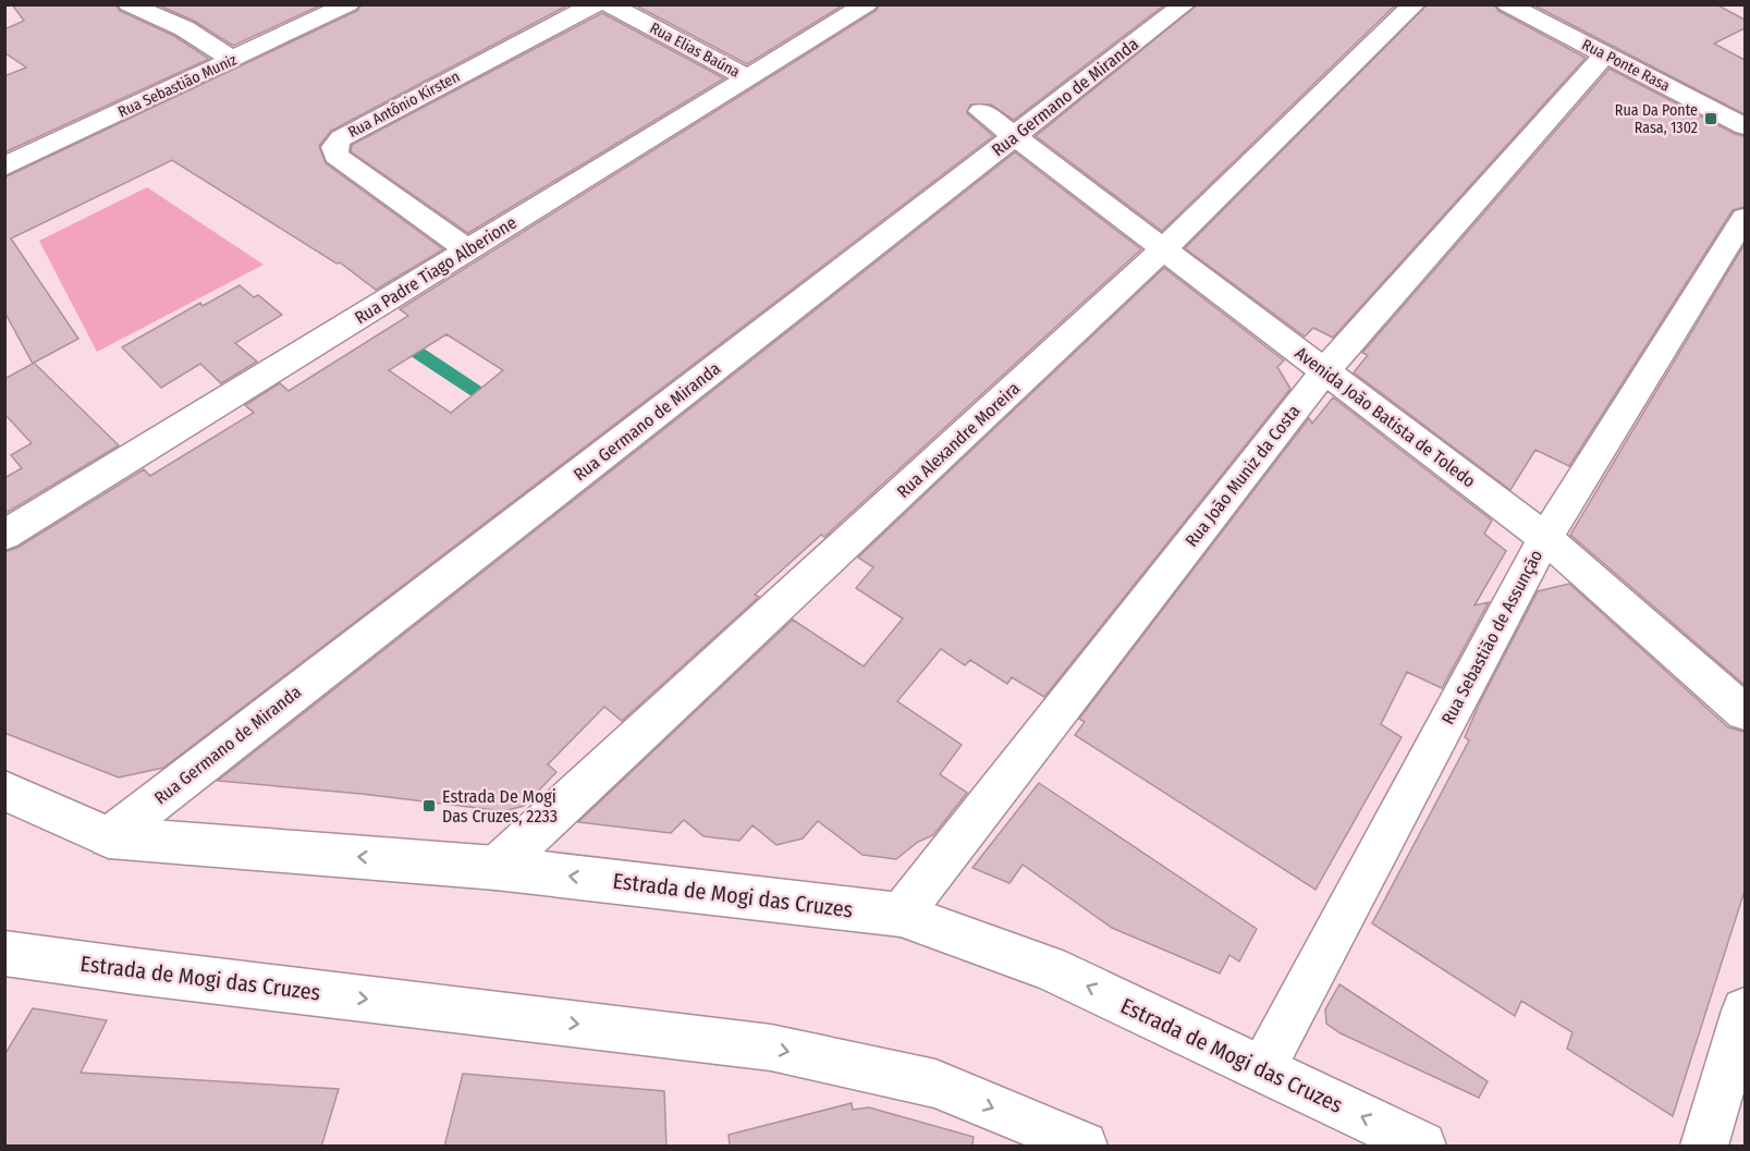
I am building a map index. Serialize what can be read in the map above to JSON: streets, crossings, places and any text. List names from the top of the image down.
{
  "streets": {
    "street": [
      "Rua Elias Baúna",
      "Rua Ponte Rasa",
      "Rua Sebastião Muniz",
      "Rua Germano de Miranda",
      "Rua Antônio Kirsten",
      "Rua Padre Tiago Alberione",
      "Avenida João Batista de Toledo",
      "Rua Alexandre Moreira",
      "Rua João Muniz da Costa",
      "Rua Sebastião de Assunção",
      "Estrada de Mogi das Cruzes"
    ]
  },
  "crossings": [
    ["Rua Elias Baúna", "Rua Padre Tiago Alberione"],
    ["Rua Ponte Rasa", "Rua João Muniz da Costa"],
    ["Rua Germano de Miranda", "Avenida João Batista de Toledo"],
    ["Rua Germano de Miranda", "Estrada de Mogi das Cruzes"],
    ["Rua Antônio Kirsten", "Rua Padre Tiago Alberione"],
    ["Avenida João Batista de Toledo", "Rua Alexandre Moreira"],
    ["Avenida João Batista de Toledo", "Rua João Muniz da Costa"],
    ["Avenida João Batista de Toledo", "Rua Sebastião de Assunção"],
    ["Rua Alexandre Moreira", "Estrada de Mogi das Cruzes"],
    ["Rua João Muniz da Costa", "Estrada de Mogi das Cruzes"],
    ["Rua Sebastião de Assunção", "Estrada de Mogi das Cruzes"]
  ],
  "places": {
    "transit": ["Rua Da Ponte Rasa, 1302", "Estrada De Mogi Das Cruzes, 2233"]
  }
}
